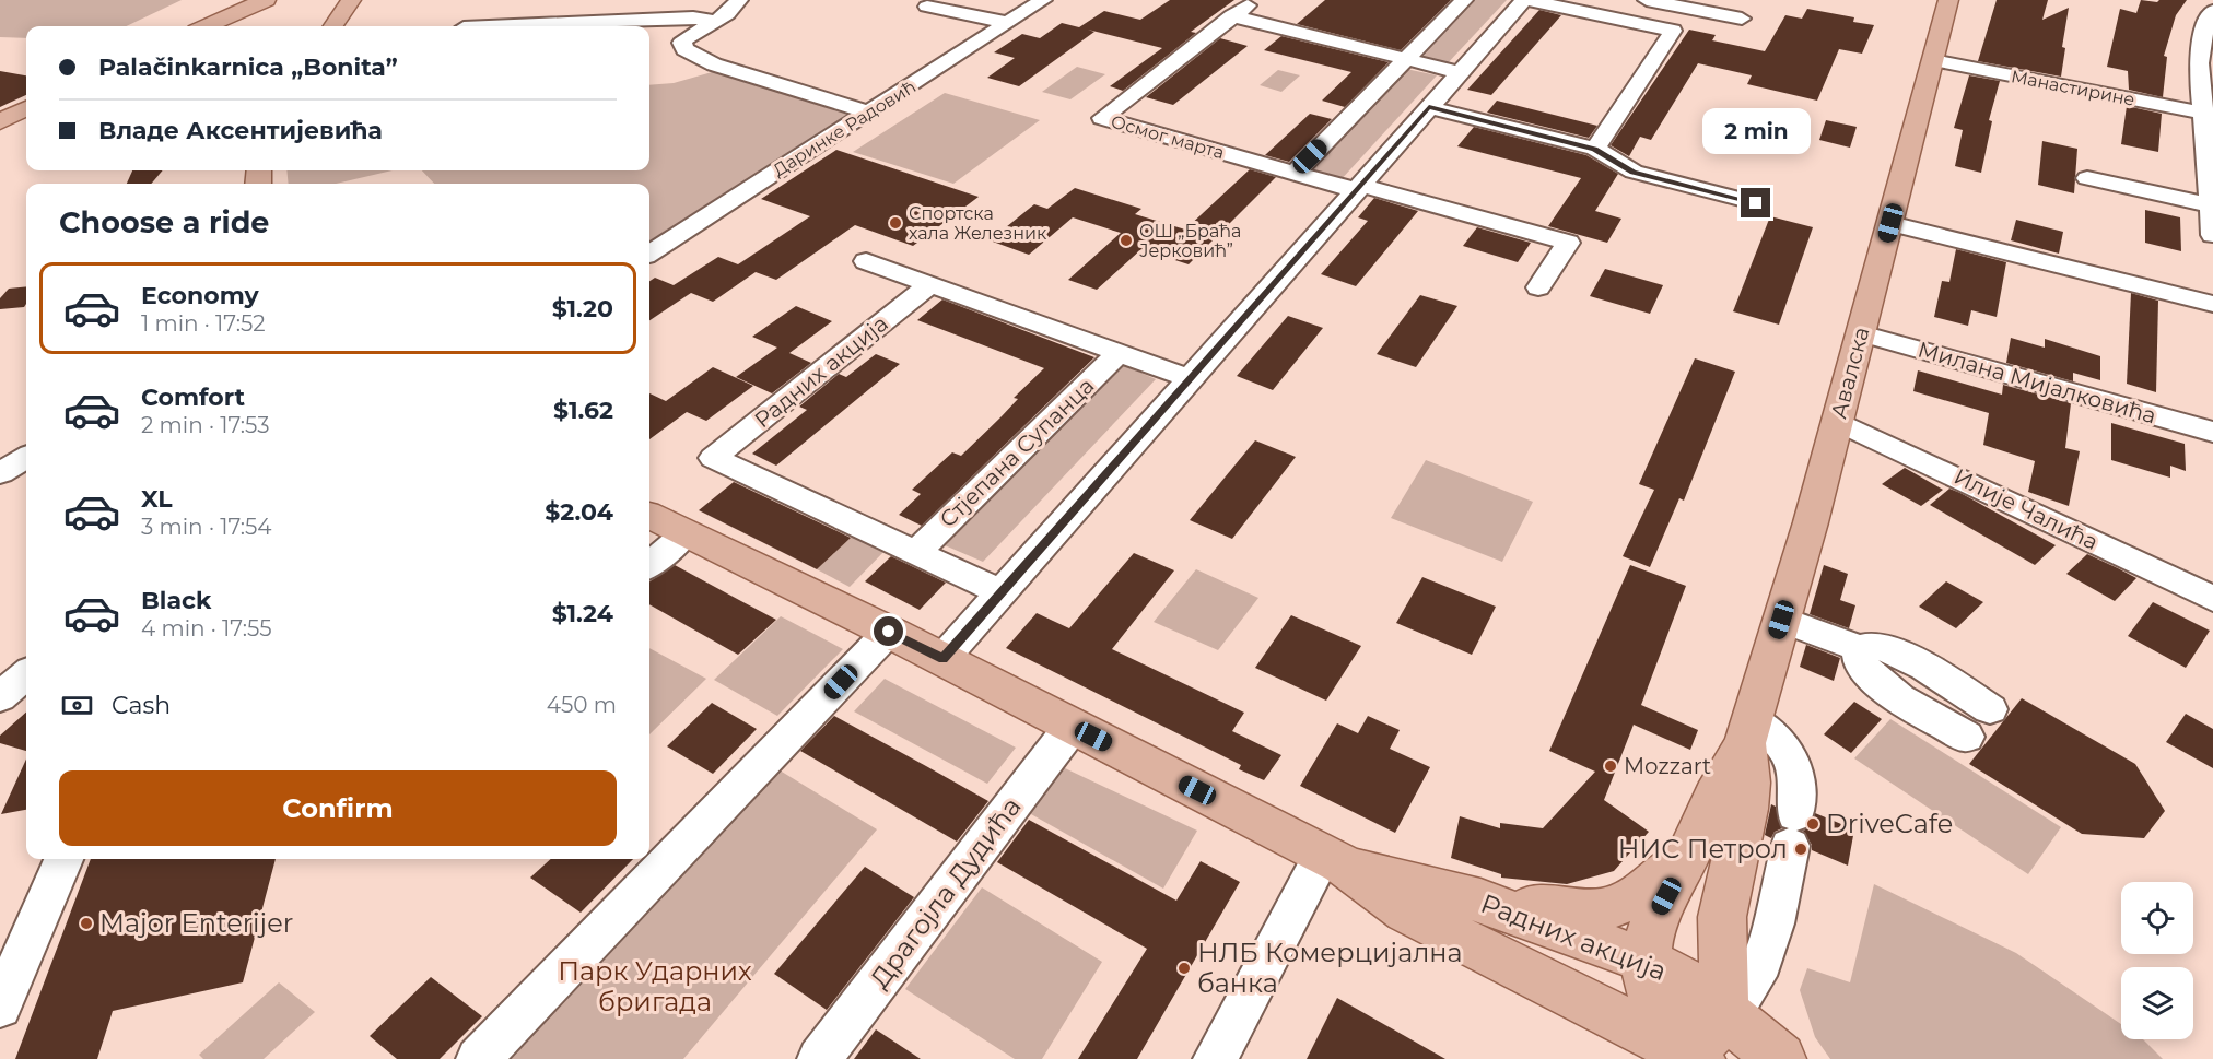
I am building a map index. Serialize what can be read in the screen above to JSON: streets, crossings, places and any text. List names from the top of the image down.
{
  "streets": {
    "main road": ["Радних акција", "Авалска"],
    "street": [
      "Манастирине",
      "Даринке Радовић",
      "Осмог марта",
      "Милана Мијалковића",
      "Стјепана Супанца",
      "Илије Чалића",
      "Драгојла Дудића"
    ]
  },
  "crossings": [
    ["Манастирине", "Авалска"],
    ["Радних акција", "Авалска"],
    ["Радних акција", "Стјепана Супанца"],
    ["Радних акција", "Драгојла Дудића"],
    ["Авалска", "Милана Мијалковића"],
    ["Авалска", "Илије Чалића"]
  ],
  "parks": ["Парк Ударних бригада"],
  "places": [
    "Спортска хала Железник",
    "ОШ „Браћа Јерковић”",
    "Mozzart",
    "DriveCafe",
    "НИС Петрол",
    "Major Enterijer",
    "НЛБ Комерцијална банка"
  ],
  "page": {
    "banner": ["Palačinkarnica „Bonita”", "Владе Аксентијевића"],
    "bubble": "2 min",
    "heading": "Choose a ride",
    "list": [
      {
        "name": "Economy",
        "note": "1 min · 17:52",
        "value": "$1.20"
      },
      {
        "name": "Comfort",
        "note": "2 min · 17:53",
        "value": "$1.62"
      },
      {
        "name": "XL",
        "note": "3 min · 17:54",
        "value": "$2.04"
      },
      {
        "name": "Black",
        "note": "4 min · 17:55",
        "value": "$1.24"
      }
    ],
    "pay": ["Cash", "450 m"],
    "buttons": "Confirm"
  }
}
